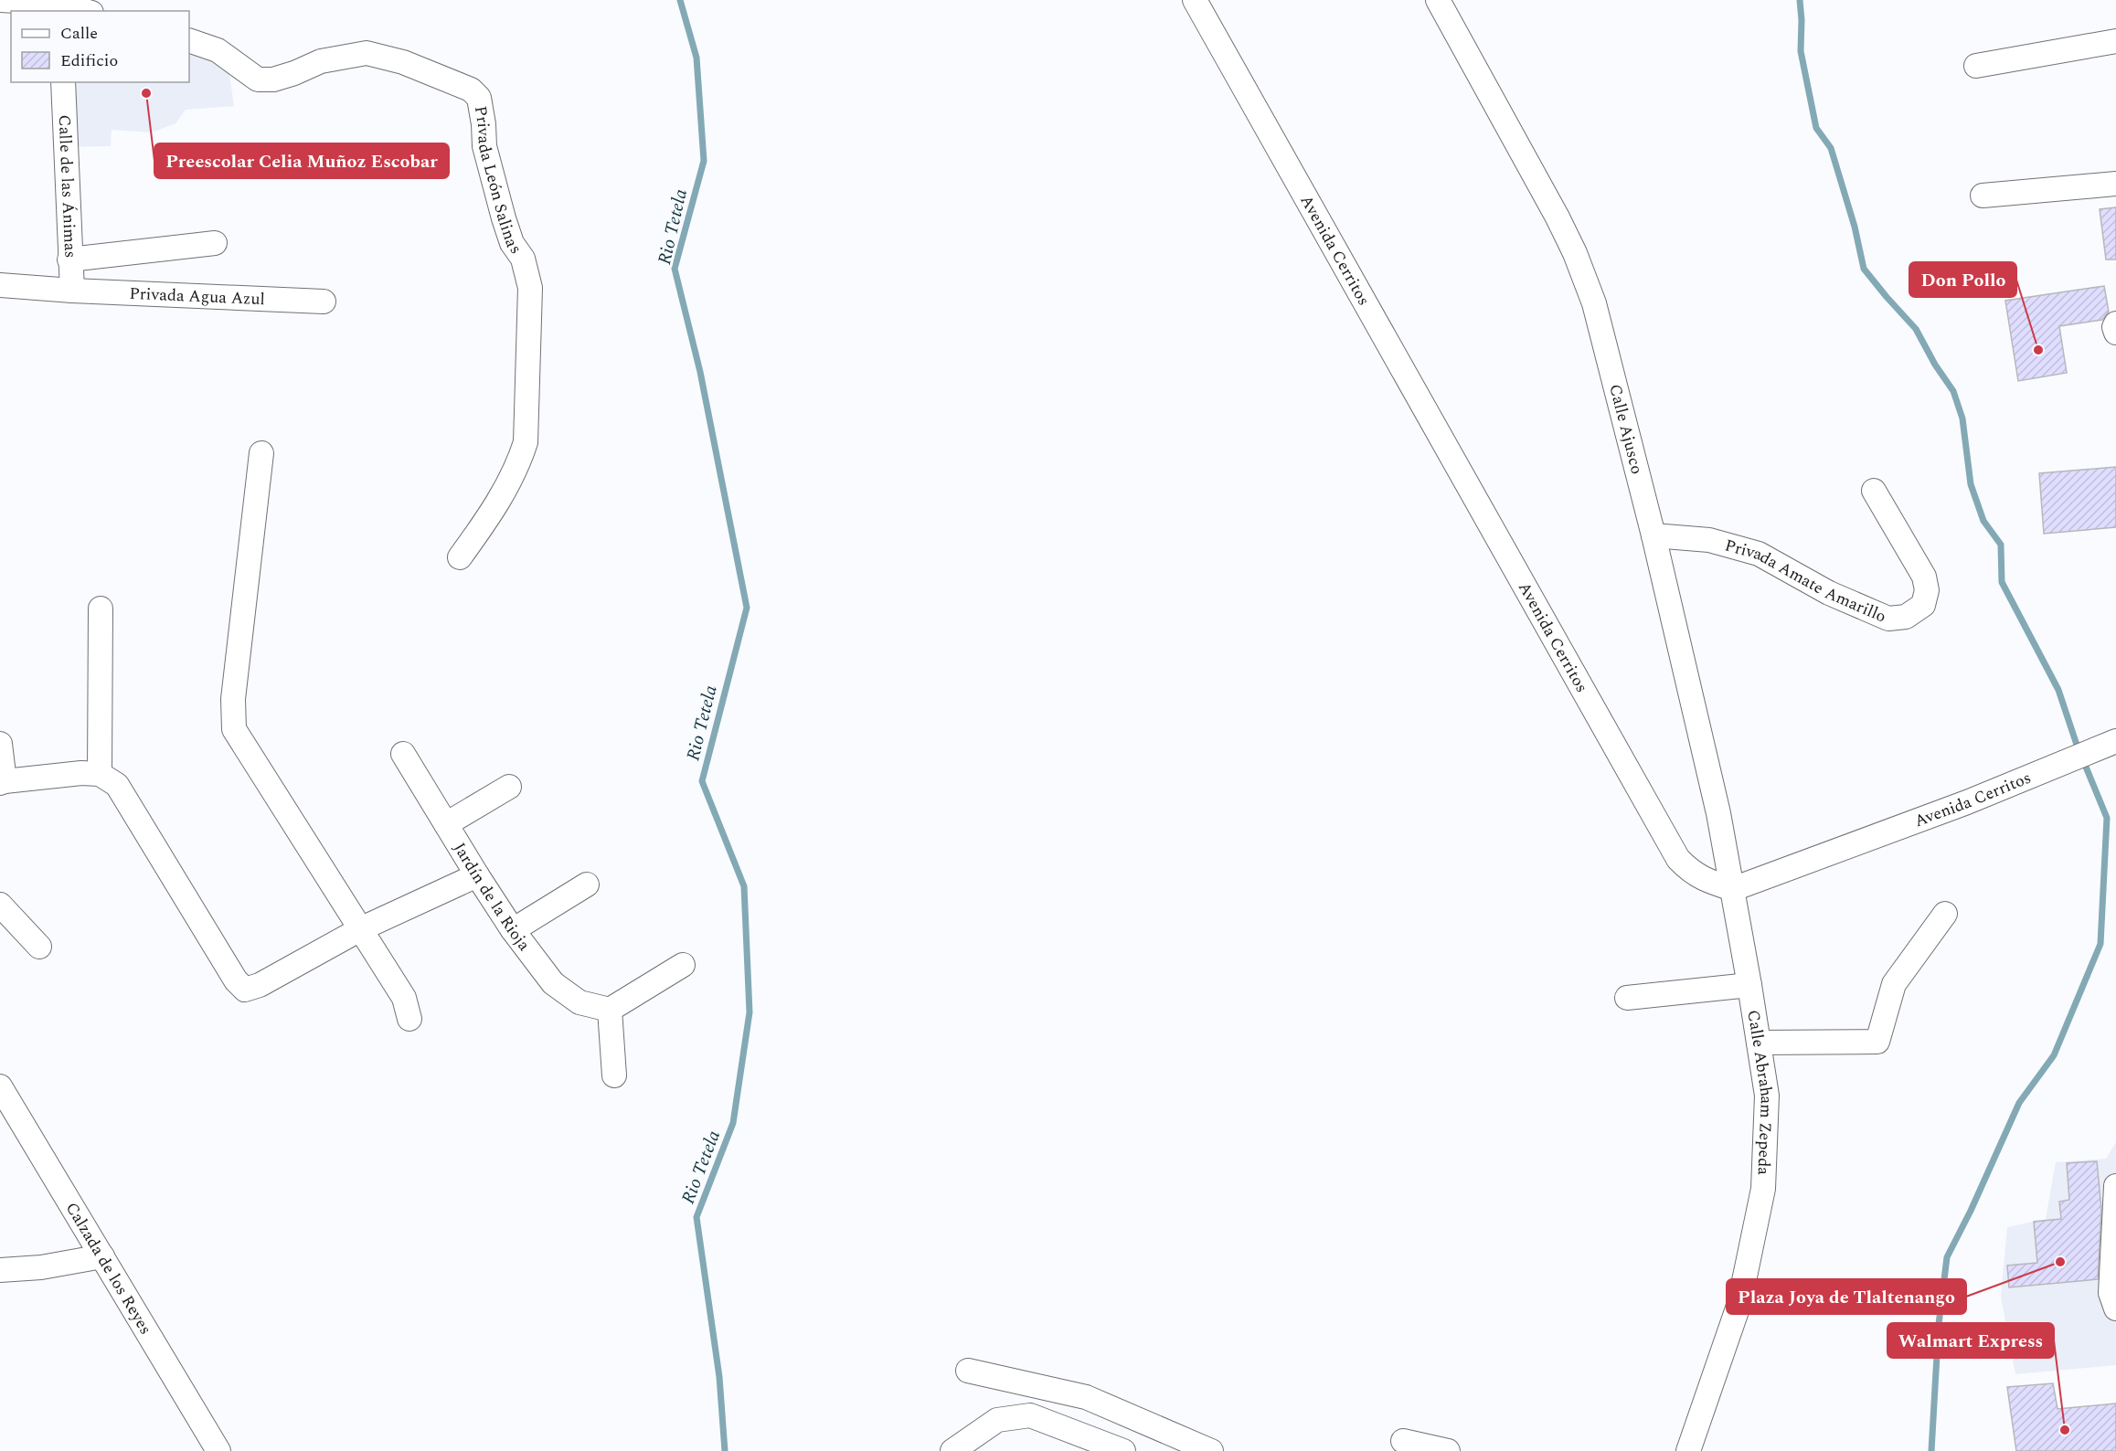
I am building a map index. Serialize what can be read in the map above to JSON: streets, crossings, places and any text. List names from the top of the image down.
{
  "streets": {
    "street": [
      "Privada León Salinas",
      "Calle de las Ánimas",
      "Avenida Cerritos",
      "Privada Agua Azul",
      "Calle Ajusco",
      "Privada Amate Amarillo",
      "Jardín de la Rioja",
      "Calle Abraham Zepeda",
      "Calzada de los Reyes"
    ]
  },
  "crossings": [
    ["Calle de las Ánimas", "Privada Agua Azul"],
    ["Avenida Cerritos", "Calle Ajusco"],
    ["Avenida Cerritos", "Calle Abraham Zepeda"],
    ["Calle Ajusco", "Privada Amate Amarillo"],
    ["Calle Ajusco", "Calle Abraham Zepeda"]
  ],
  "water": ["Rio Tetela"],
  "places": [
    "Preescolar Celia Muñoz Escobar",
    "Don Pollo",
    "Plaza Joya de Tlaltenango",
    "Walmart Express"
  ],
  "legend": ["Calle", "Edificio"]
}
